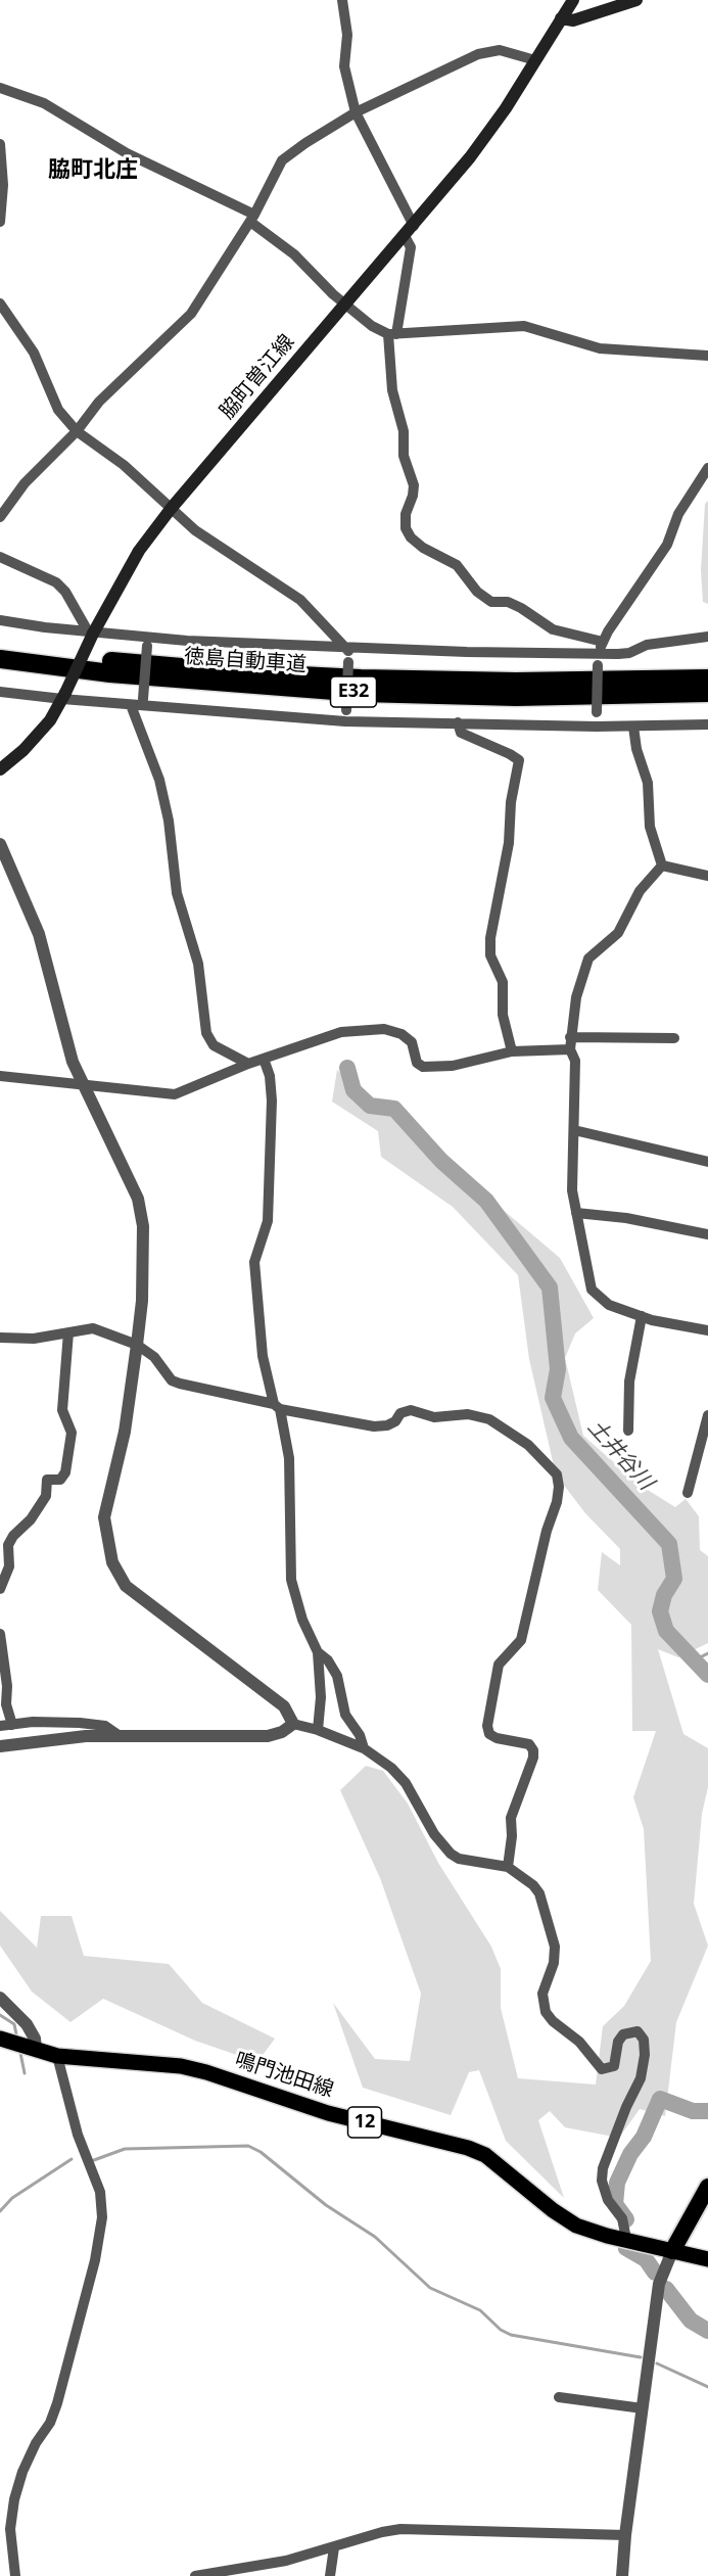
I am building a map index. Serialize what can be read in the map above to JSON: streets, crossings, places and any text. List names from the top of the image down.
{
  "streets": {
    "highway": ["徳島自動車道", "E32"],
    "main road": ["脇町曽江線", "鳴門池田線", "12"]
  },
  "districts": ["脇町北庄"],
  "water": ["土井谷川"]
}
